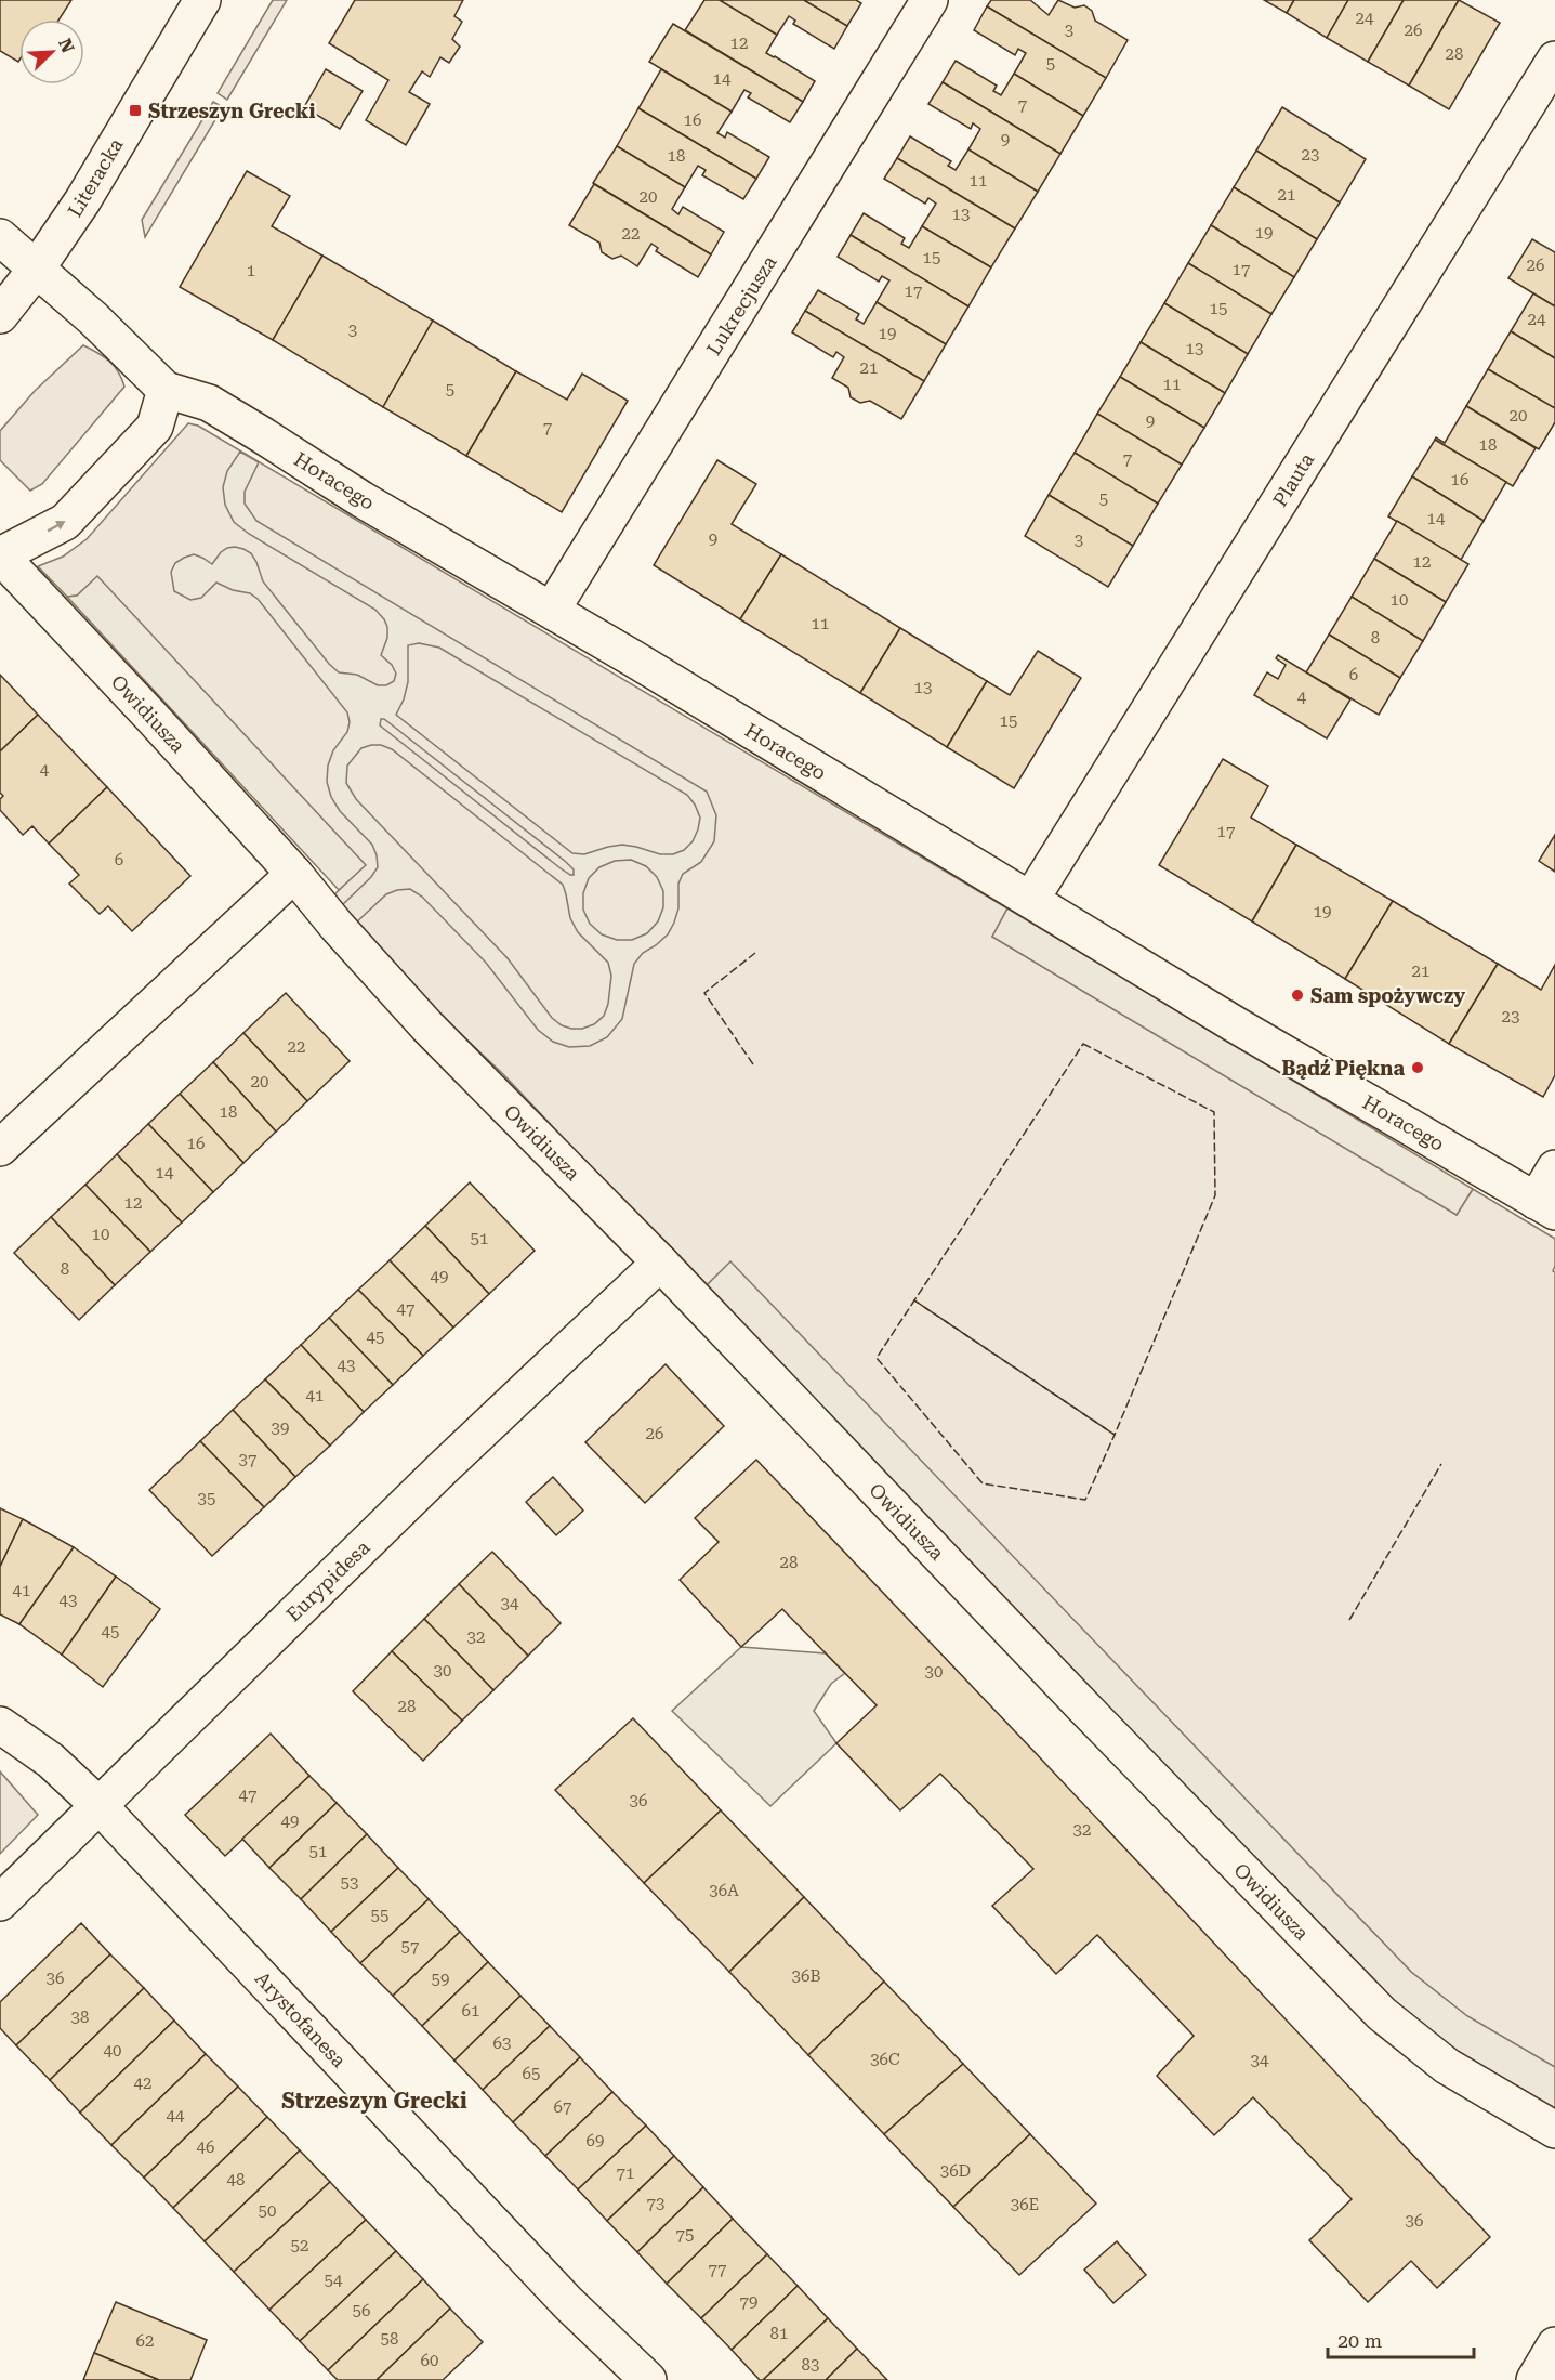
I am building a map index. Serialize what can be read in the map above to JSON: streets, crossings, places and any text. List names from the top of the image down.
{
  "streets": {
    "street": [
      "Literacka",
      "Lukrecjusza",
      "Plauta",
      "Horacego",
      "Owidiusza",
      "Eurypidesa",
      "Arystofanesa"
    ]
  },
  "crossings": [
    ["Literacka", "Horacego"],
    ["Lukrecjusza", "Horacego"],
    ["Plauta", "Horacego"],
    ["Owidiusza", "Eurypidesa"],
    ["Eurypidesa", "Arystofanesa"]
  ],
  "districts": ["Strzeszyn Grecki"],
  "places": {
    "transit": ["Strzeszyn Grecki"],
    "other": ["Sam spożywczy", "Bądź Piękna"]
  },
  "house_numbers": [
    "24",
    "3",
    "26",
    "12",
    "28",
    "5",
    "14",
    "7",
    "16",
    "9",
    "23",
    "18",
    "11",
    "21",
    "20",
    "13",
    "19",
    "22",
    "15",
    "26",
    "17",
    "1",
    "17",
    "15",
    "24",
    "3",
    "19",
    "13",
    "21",
    "11",
    "5",
    "20",
    "9",
    "7",
    "18",
    "7",
    "16",
    "5",
    "14",
    "9",
    "3",
    "12",
    "10",
    "11",
    "8",
    "6",
    "13",
    "4",
    "15",
    "4",
    "17",
    "6",
    "19",
    "21",
    "23",
    "22",
    "20",
    "18",
    "16",
    "14",
    "12",
    "10",
    "51",
    "8",
    "49",
    "47",
    "45",
    "43",
    "41",
    "39",
    "26",
    "37",
    "35",
    "28",
    "41",
    "43",
    "34",
    "45",
    "32",
    "30",
    "30",
    "28",
    "47",
    "36",
    "49",
    "32",
    "51",
    "53",
    "36A",
    "55",
    "57",
    "36B",
    "36",
    "59",
    "61",
    "38",
    "63",
    "40",
    "36C",
    "34",
    "65",
    "42",
    "67",
    "44",
    "69",
    "46",
    "36D",
    "71",
    "48",
    "73",
    "36E",
    "50",
    "36",
    "75",
    "52",
    "77",
    "54",
    "79",
    "56",
    "81",
    "58",
    "62",
    "60",
    "83"
  ],
  "scale_bar": "20 m",
  "north": "top right"
}
